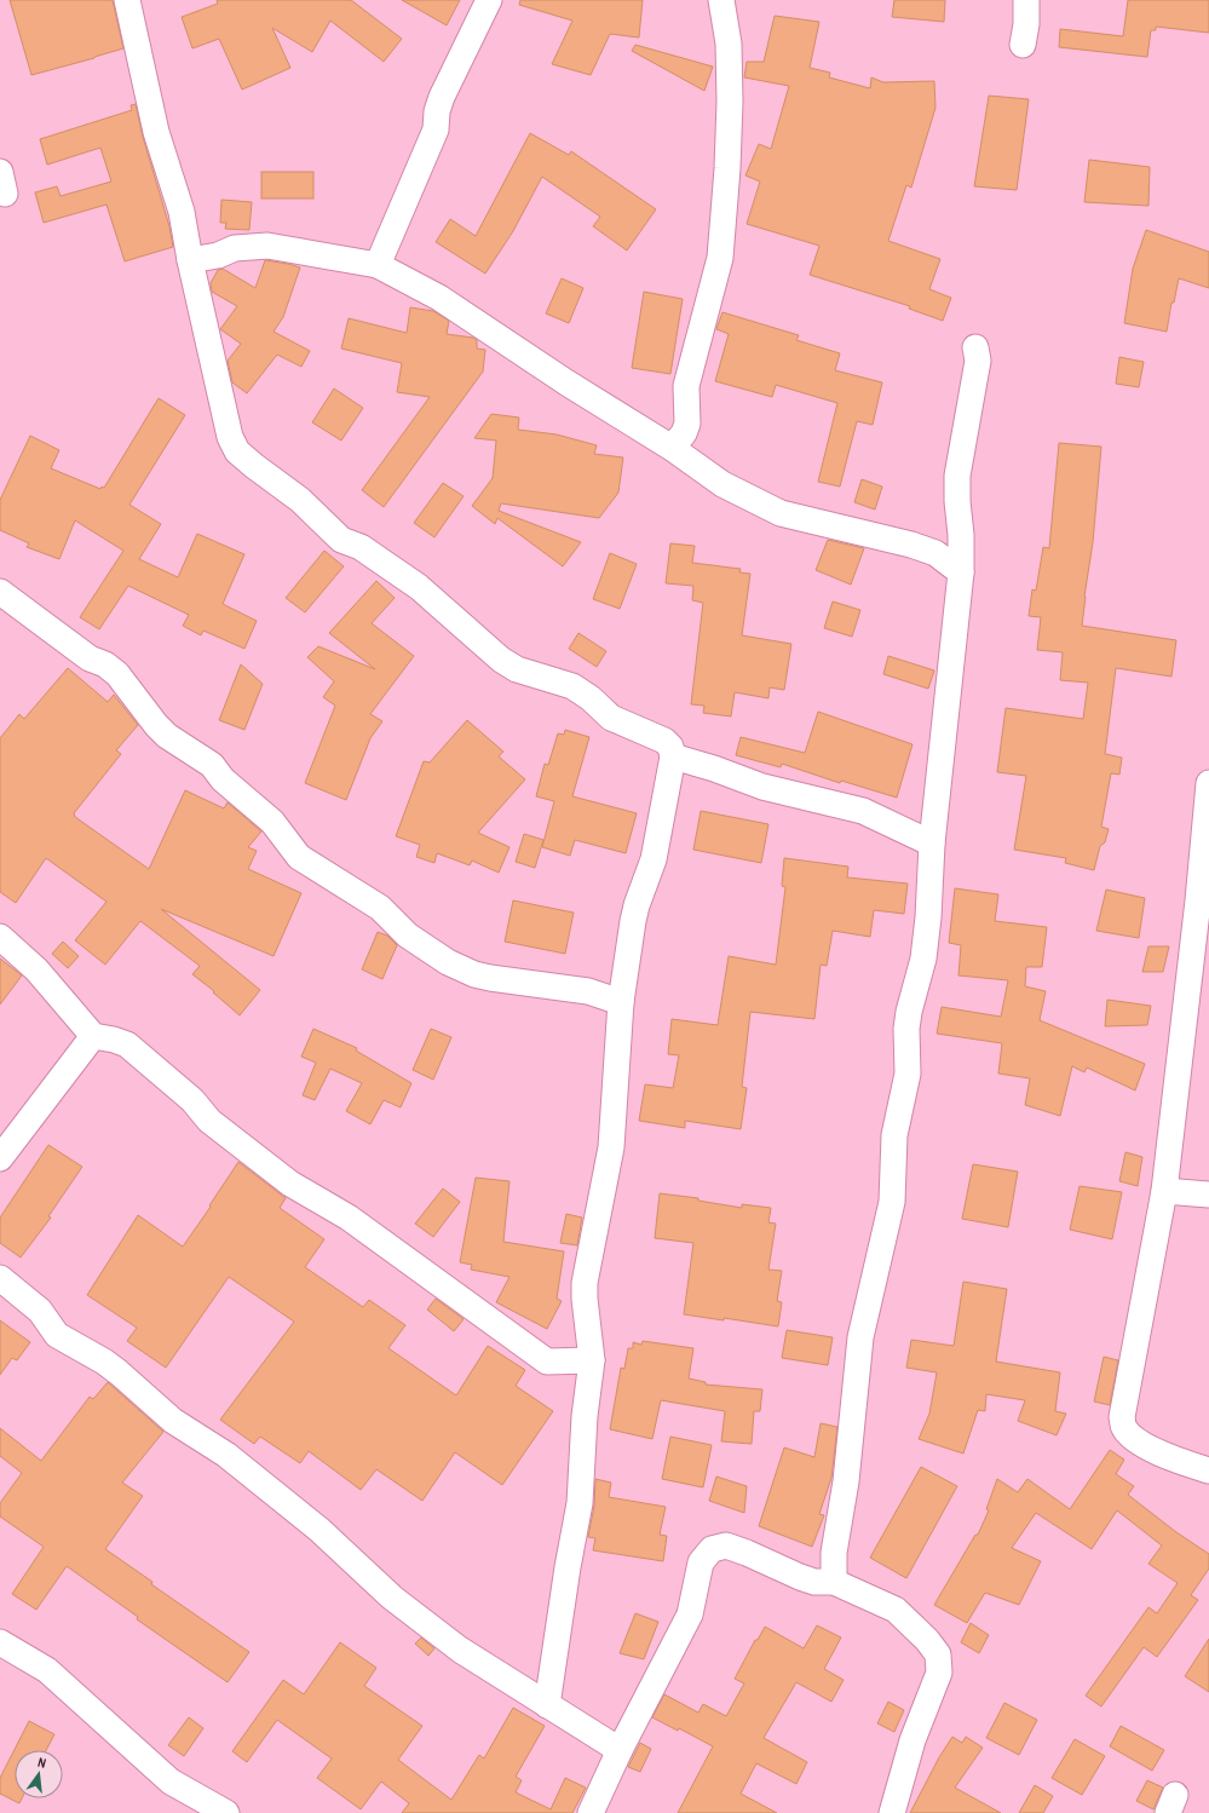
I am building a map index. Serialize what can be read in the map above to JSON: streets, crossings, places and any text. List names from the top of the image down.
{
  "north": "top"
}
